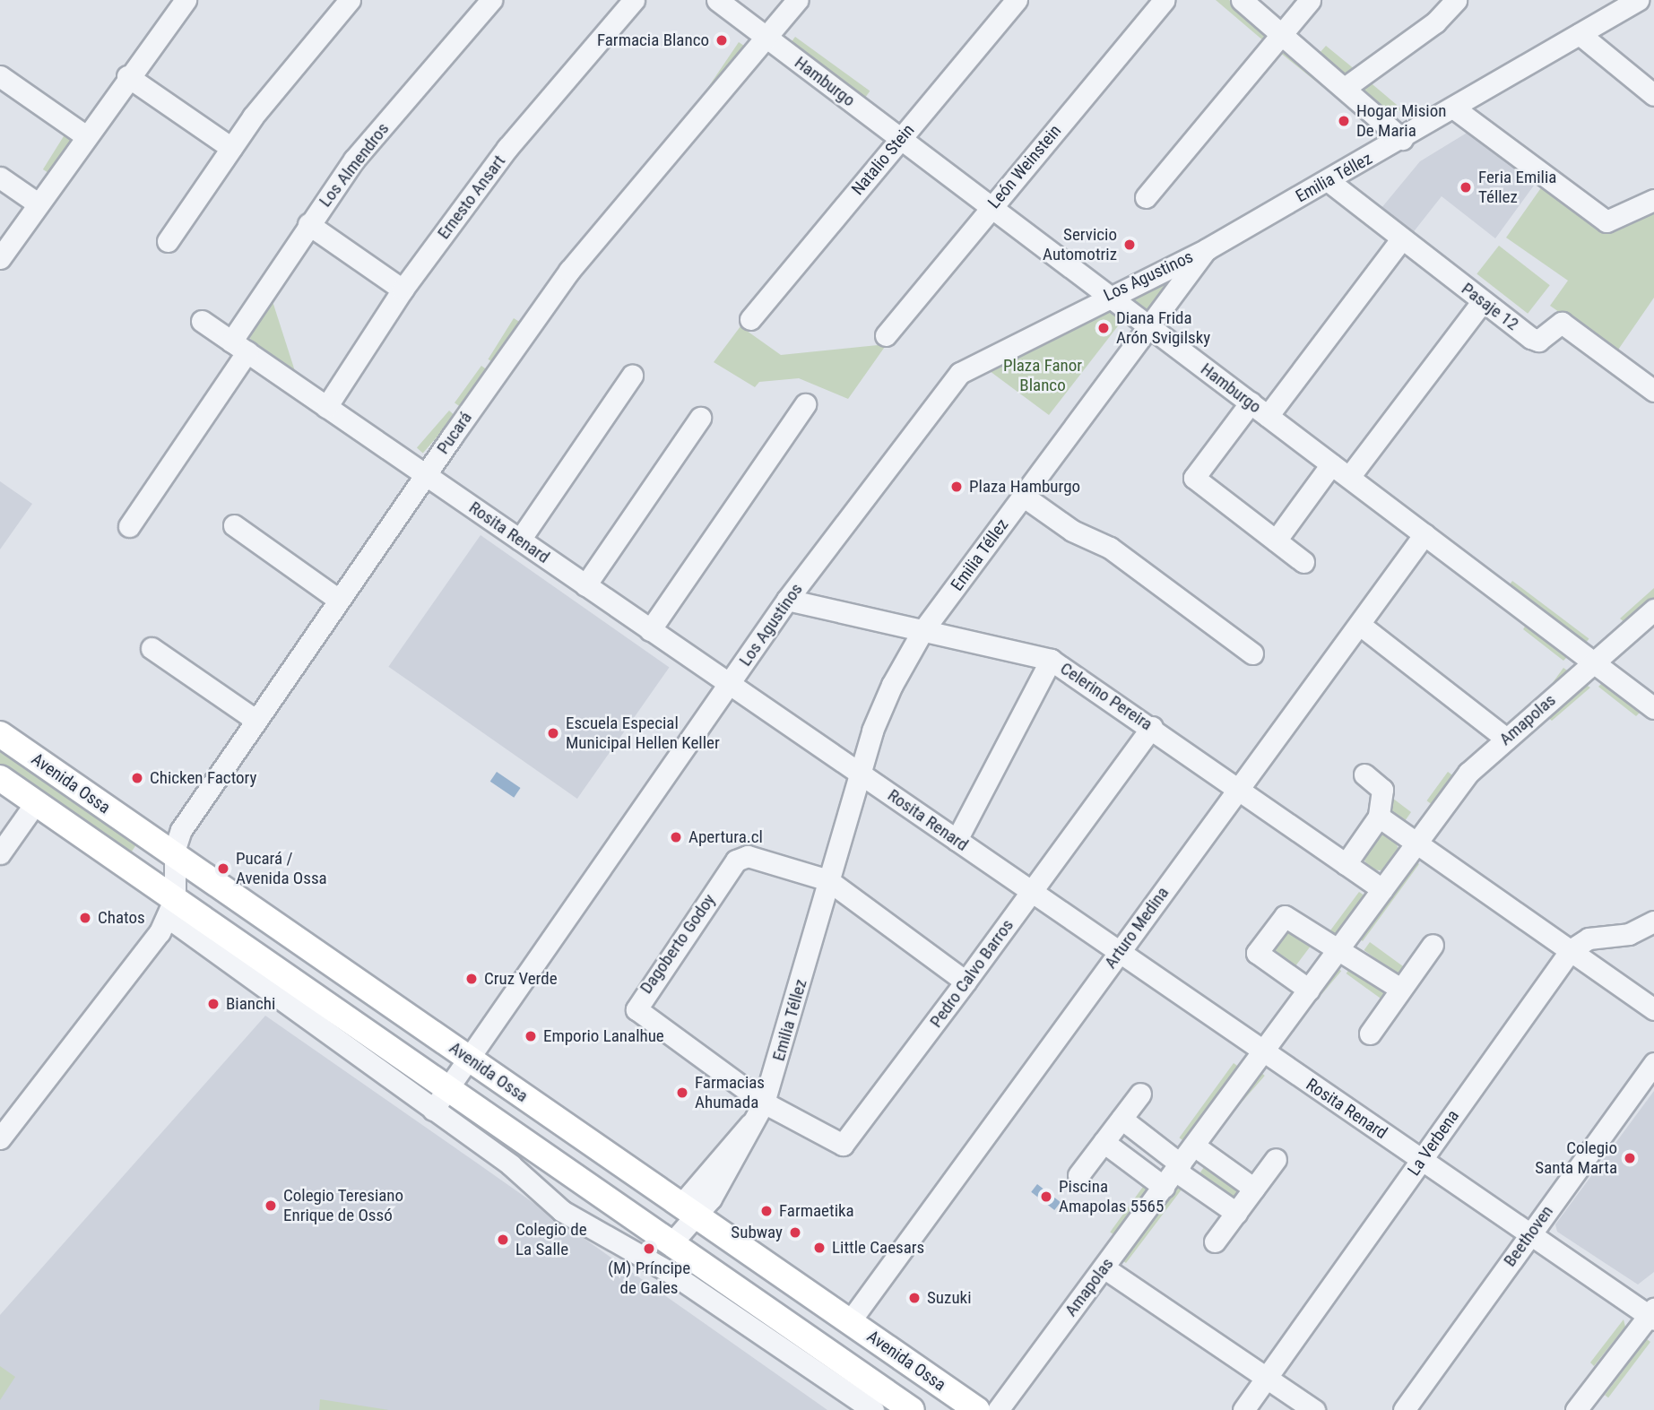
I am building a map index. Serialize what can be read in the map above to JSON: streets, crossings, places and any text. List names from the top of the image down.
{
  "streets": {
    "main road": ["Avenida Ossa"],
    "street": [
      "Hamburgo",
      "Natalio Stein",
      "Los Almendros",
      "León Weinstein",
      "Emilia Téllez",
      "Ernesto Ansart",
      "Los Agustinos",
      "Pasaje 12",
      "Pucará",
      "Rosita Renard",
      "Celerino Pereira",
      "Amapolas",
      "Arturo Medina",
      "Dagoberto Godoy",
      "Pedro Calvo Barros",
      "La Verbena",
      "Beethoven"
    ]
  },
  "crossings": [
    ["Hamburgo", "Natalio Stein"],
    ["Hamburgo", "León Weinstein"],
    ["Hamburgo", "Emilia Téllez"],
    ["Hamburgo", "Los Agustinos"],
    ["Hamburgo", "Pucará"],
    ["Hamburgo", "Amapolas"],
    ["Hamburgo", "Arturo Medina"],
    ["Los Almendros", "Rosita Renard"],
    ["Emilia Téllez", "Los Agustinos"],
    ["Emilia Téllez", "Pasaje 12"],
    ["Emilia Téllez", "Rosita Renard"],
    ["Emilia Téllez", "Celerino Pereira"],
    ["Emilia Téllez", "Dagoberto Godoy"],
    ["Emilia Téllez", "Pedro Calvo Barros"],
    ["Ernesto Ansart", "Rosita Renard"],
    ["Los Agustinos", "Rosita Renard"],
    ["Los Agustinos", "Celerino Pereira"],
    ["Los Agustinos", "Avenida Ossa"],
    ["Pucará", "Rosita Renard"],
    ["Pucará", "Avenida Ossa"],
    ["Rosita Renard", "Amapolas"],
    ["Rosita Renard", "Arturo Medina"],
    ["Rosita Renard", "Pedro Calvo Barros"],
    ["Rosita Renard", "La Verbena"],
    ["Rosita Renard", "Beethoven"],
    ["Celerino Pereira", "Amapolas"],
    ["Celerino Pereira", "Arturo Medina"],
    ["Celerino Pereira", "Pedro Calvo Barros"],
    ["Avenida Ossa", "Arturo Medina"],
    ["Dagoberto Godoy", "Pedro Calvo Barros"]
  ],
  "parks": ["Plaza Fanor Blanco"],
  "places": [
    "Farmacia Blanco",
    "Hogar Mision De Maria",
    "Feria Emilia Téllez",
    "Servicio Automotriz",
    "Diana Frida Arón Svigilsky",
    "Plaza Hamburgo",
    "Escuela Especial Municipal Hellen Keller",
    "Chicken Factory",
    "Apertura.cl",
    "Pucará / Avenida Ossa",
    "Chatos",
    "Cruz Verde",
    "Bianchi",
    "Emporio Lanalhue",
    "Farmacias Ahumada",
    "Colegio Santa Marta",
    "Piscina Amapolas 5565",
    "Colegio Teresiano Enrique de Ossó",
    "Farmaetika",
    "Subway",
    "Colegio de La Salle",
    "Little Caesars",
    "(M) Príncipe de Gales",
    "Suzuki"
  ]
}
